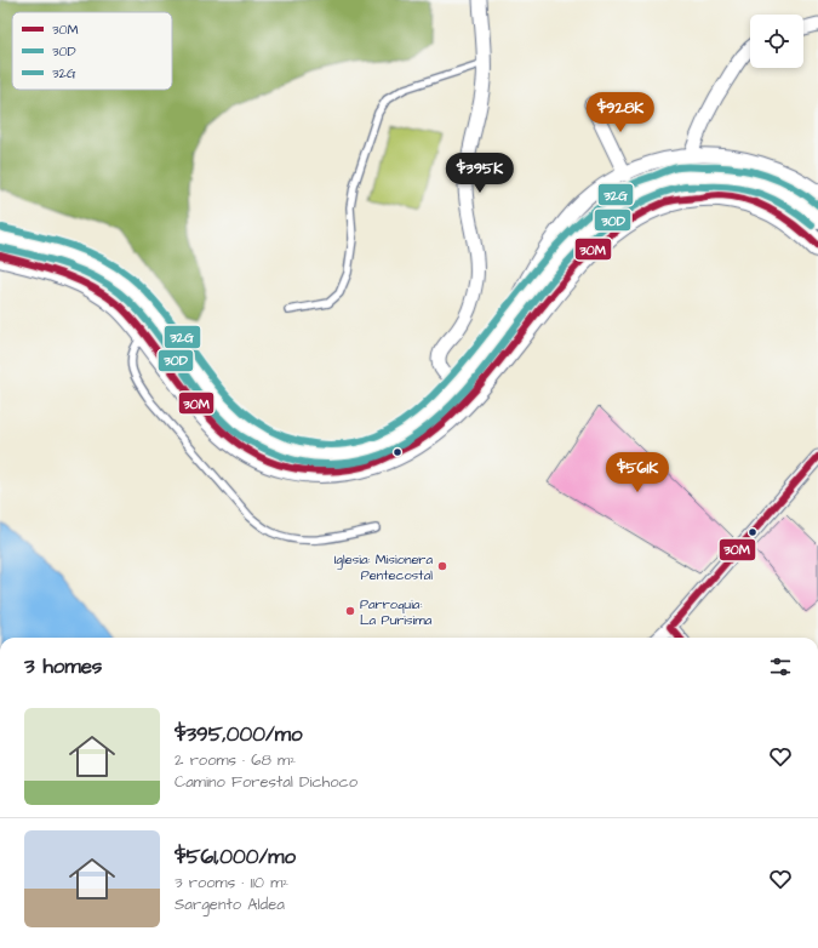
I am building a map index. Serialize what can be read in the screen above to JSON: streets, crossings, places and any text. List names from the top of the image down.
{
  "places": ["Iglesia: Misionera Pentecostal", "Parroquia: La Purisima"],
  "lines": ["transit line 32G", "transit line 30D", "transit line 30M"],
  "legend": ["30M", "30D", "32G"],
  "page": {
    "price": ["$928K", "$395K", "$561K"],
    "heading": "3 homes",
    "list": [
      {
        "name": "$395,000/mo",
        "note": "2 rooms · 68 m² · Camino Forestal Dichoco"
      },
      {
        "name": "$561,000/mo",
        "note": "3 rooms · 110 m² · Sargento Aldea"
      }
    ]
  }
}
